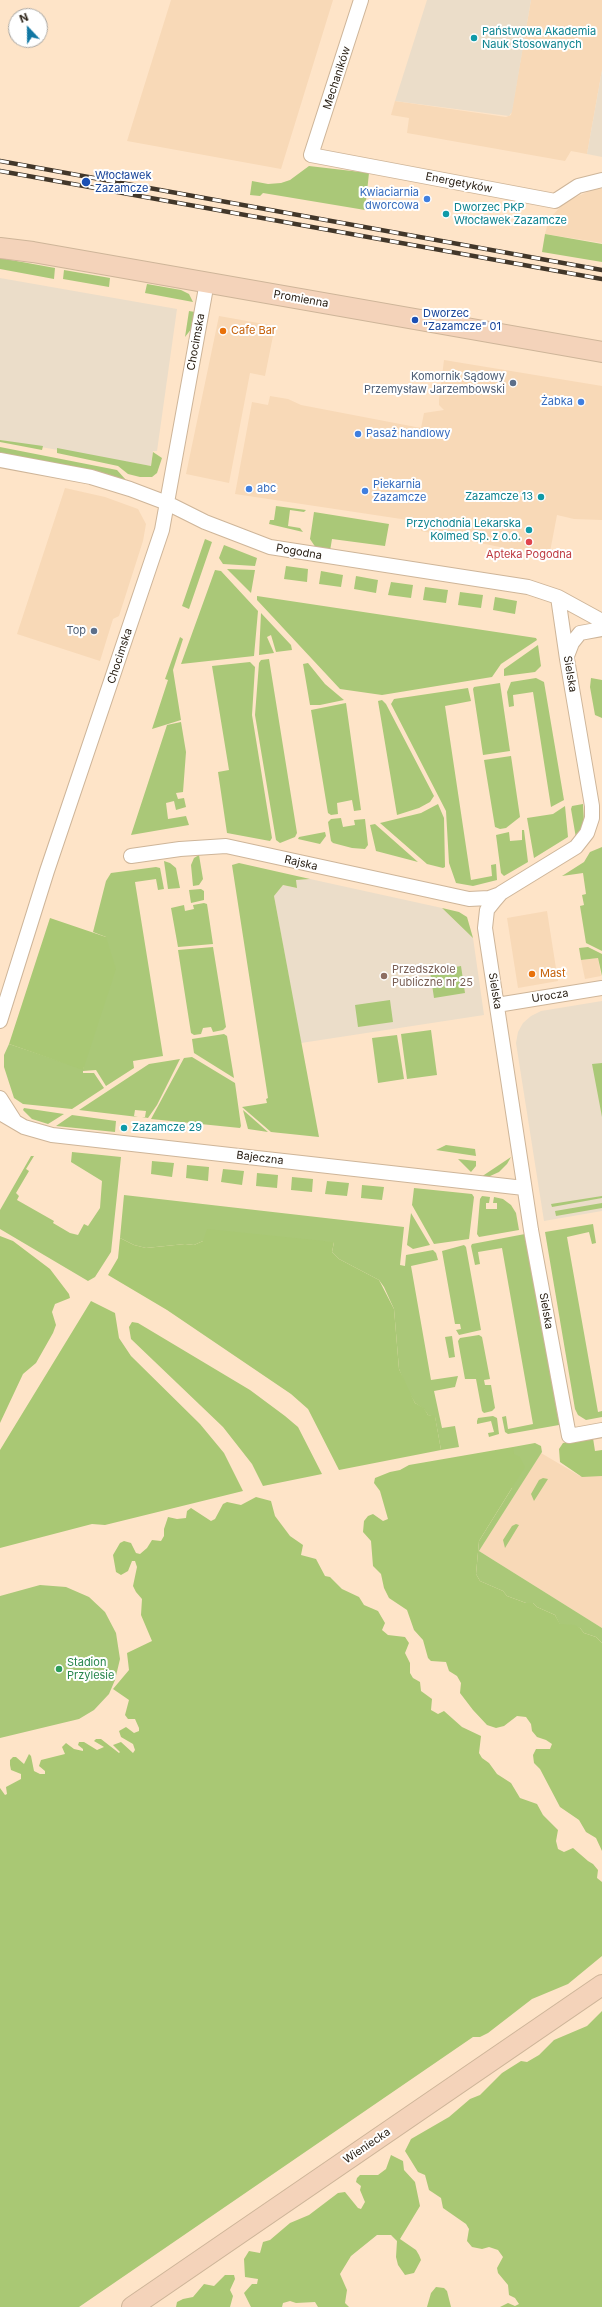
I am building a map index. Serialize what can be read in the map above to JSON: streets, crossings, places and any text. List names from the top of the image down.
{
  "streets": {
    "street": [
      "Mechaników",
      "Energetyków",
      "Promienna",
      "Chocimska",
      "Pogodna",
      "Sielska",
      "Rajska",
      "Urocza",
      "Bajeczna",
      "Wieniecka"
    ]
  },
  "crossings": [
    ["Mechaników", "Energetyków"],
    ["Promienna", "Chocimska"],
    ["Chocimska", "Pogodna"],
    ["Pogodna", "Sielska"],
    ["Sielska", "Rajska"],
    ["Sielska", "Urocza"],
    ["Sielska", "Bajeczna"]
  ],
  "places": [
    "Państwowa Akademia Nauk Stosowanych",
    "Włocławek Zazamcze",
    "Kwiaciarnia dworcowa",
    "Dworzec PKP Włocławek Zazamcze",
    "Dworzec \"Zazamcze\" 01",
    "Cafe Bar",
    "Komornik Sądowy Przemysław Jarzembowski",
    "Żabka",
    "Pasaż handlowy",
    "abc",
    "Piekarnia Zazamcze",
    "Zazamcze 13",
    "Przychodnia Lekarska Kolmed Sp. z o.o.",
    "Apteka Pogodna",
    "Top",
    "Mast",
    "Przedszkole Publiczne nr 25",
    "Zazamcze 29",
    "Stadion Przylesie"
  ],
  "north": "top"
}
